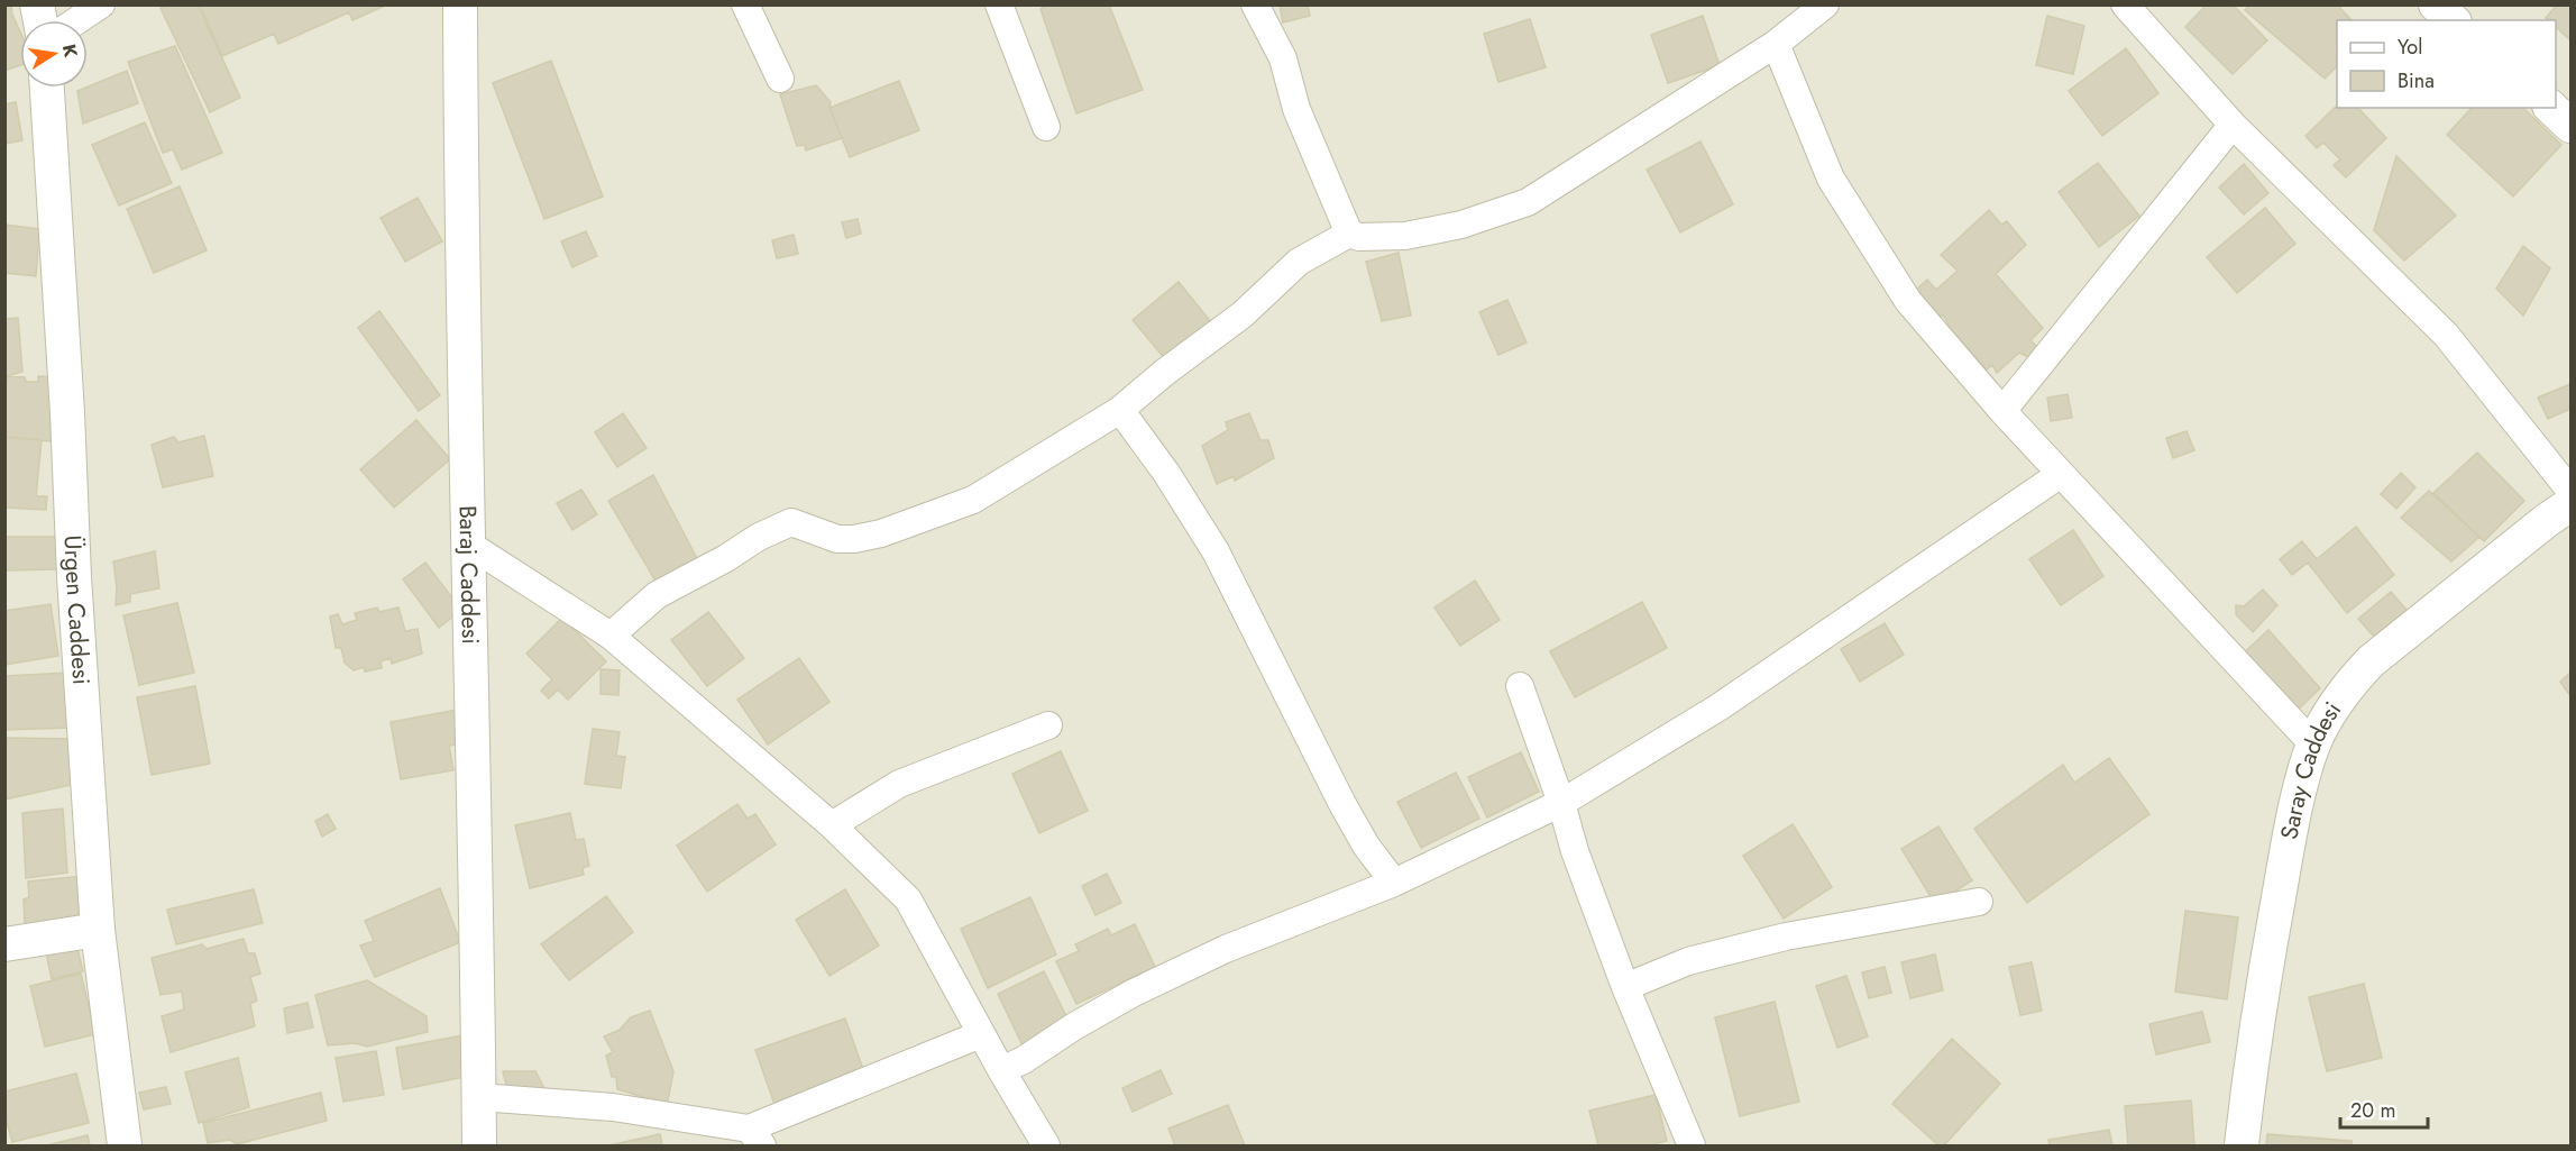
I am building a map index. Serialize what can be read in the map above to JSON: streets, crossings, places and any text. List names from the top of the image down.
{
  "streets": {
    "street": ["Baraj Caddesi", "Ürgen Caddesi", "Saray Caddesi"]
  },
  "legend": ["Yol", "Bina"],
  "scale_bar": "20 m",
  "north": "right"
}
